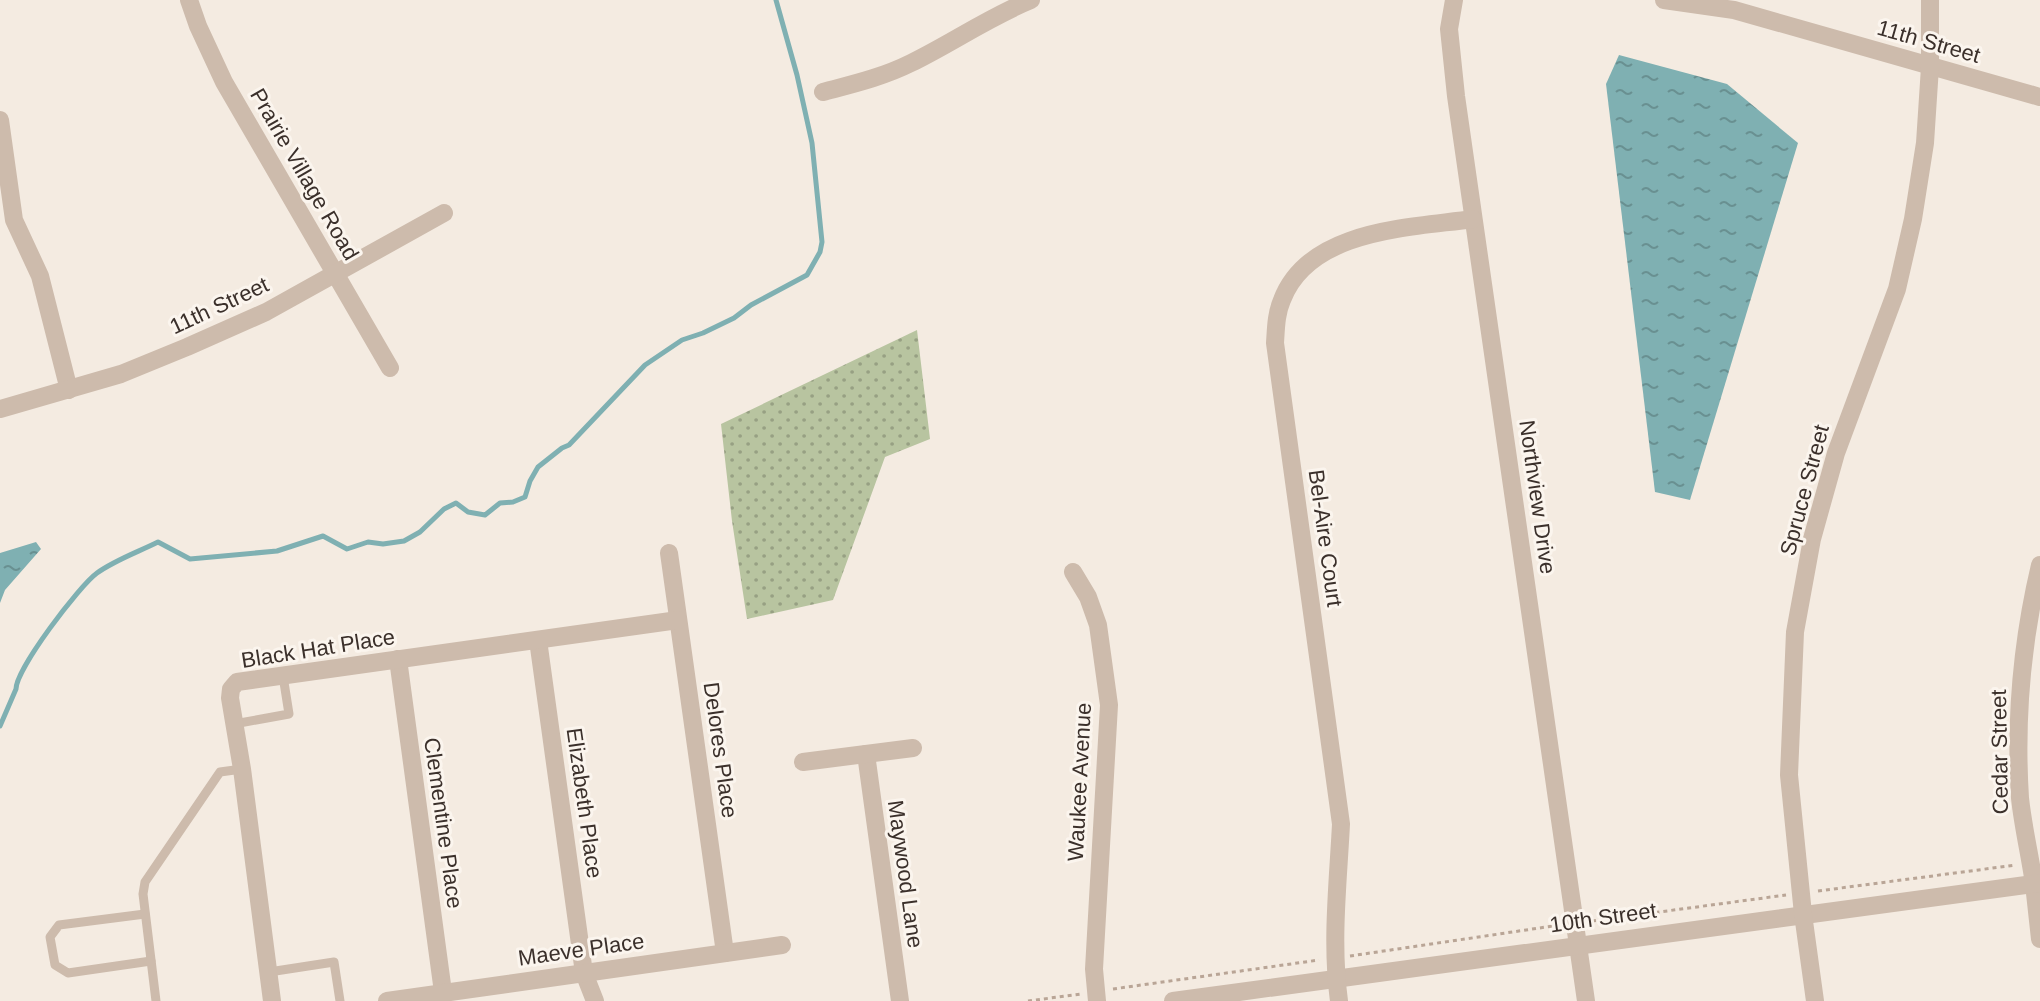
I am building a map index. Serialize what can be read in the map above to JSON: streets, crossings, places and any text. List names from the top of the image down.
{
  "streets": {
    "street": [
      "11th Street",
      "Prairie Village Road",
      "Spruce Street",
      "Northview Drive",
      "Bel-Aire Court",
      "Black Hat Place",
      "Delores Place",
      "Cedar Street",
      "Waukee Avenue",
      "Elizabeth Place",
      "Clementine Place",
      "Maywood Lane",
      "10th Street",
      "Maeve Place"
    ]
  },
  "crossings": [
    ["11th Street", "Prairie Village Road"],
    ["11th Street", "Spruce Street"],
    ["Spruce Street", "10th Street"],
    ["Northview Drive", "Bel-Aire Court"],
    ["Northview Drive", "10th Street"],
    ["Bel-Aire Court", "10th Street"],
    ["Black Hat Place", "Delores Place"],
    ["Black Hat Place", "Elizabeth Place"],
    ["Black Hat Place", "Clementine Place"],
    ["Delores Place", "Maeve Place"],
    ["Cedar Street", "10th Street"],
    ["Elizabeth Place", "Maeve Place"],
    ["Clementine Place", "Maeve Place"]
  ]
}
